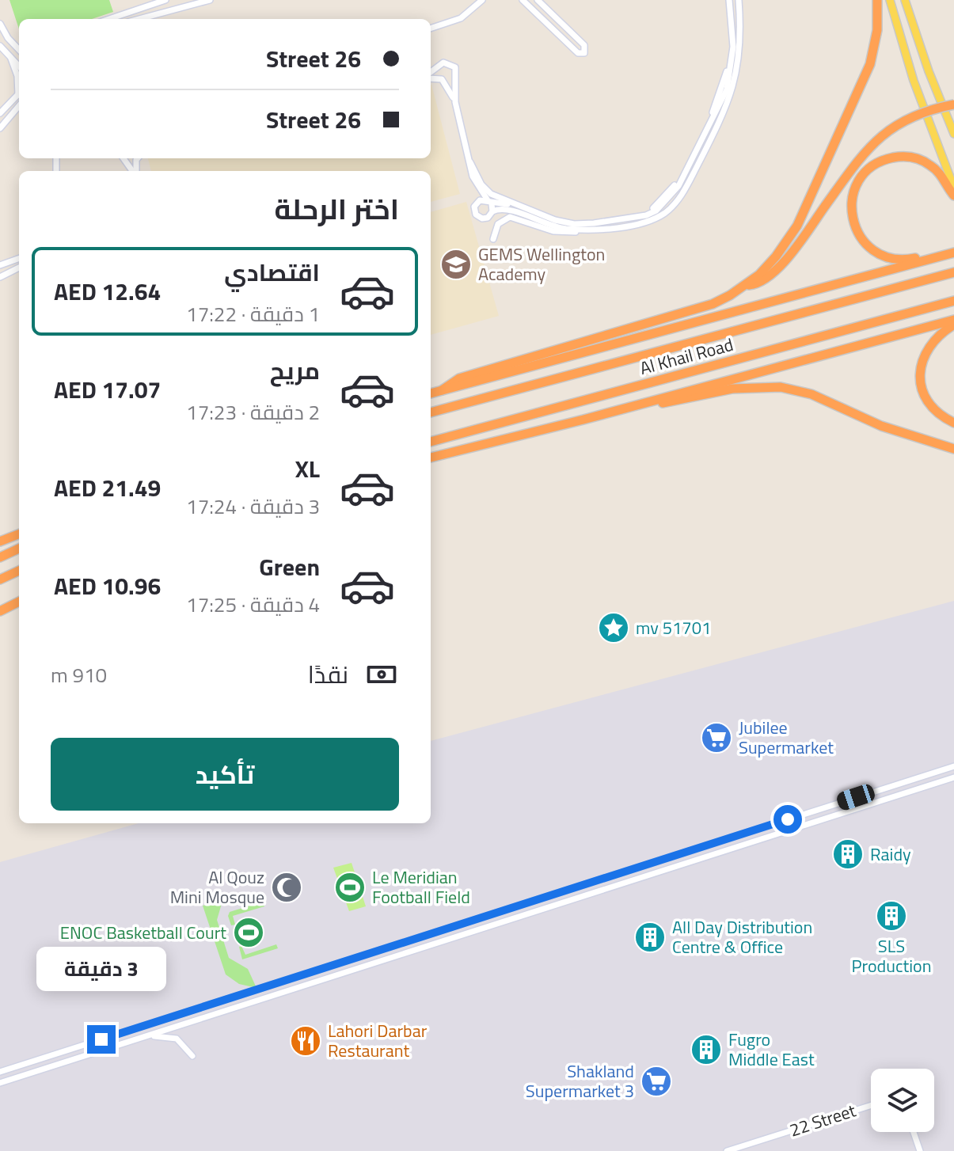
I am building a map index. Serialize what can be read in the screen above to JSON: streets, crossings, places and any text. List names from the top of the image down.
{
  "streets": {
    "highway": ["Al Khail Road"],
    "street": ["22 Street"]
  },
  "places": {
    "school or university": ["GEMS Wellington Academy"],
    "place": ["mv 51701"],
    "supermarket": ["Jubilee Supermarket", "Shakland Supermarket 3"],
    "building": [
      "Raidy",
      "SLS Production",
      "All Day Distribution Centre & Office",
      "Fugro Middle East"
    ],
    "mosque": ["Al Qouz Mini Mosque"],
    "sports": ["Le Meridian Football Field", "ENOC Basketball Court"],
    "restaurant": ["Lahori Darbar Restaurant"]
  },
  "page": {
    "banner": ["26 Street", "26 Street"],
    "heading": "اختر الرحلة",
    "list": [
      {
        "name": "اقتصادي",
        "note": "1 دقيقة · 17:22",
        "value": "AED 12.64"
      },
      {
        "name": "مريح",
        "note": "2 دقيقة · 17:23",
        "value": "AED 17.07"
      },
      {
        "name": "XL",
        "note": "3 دقيقة · 17:24",
        "value": "AED 21.49"
      },
      {
        "name": "Green",
        "note": "4 دقيقة · 17:25",
        "value": "AED 10.96"
      }
    ],
    "pay": ["نقدًا", "910 m"],
    "buttons": "تأكيد",
    "bubble": "3 دقيقة"
  }
}
